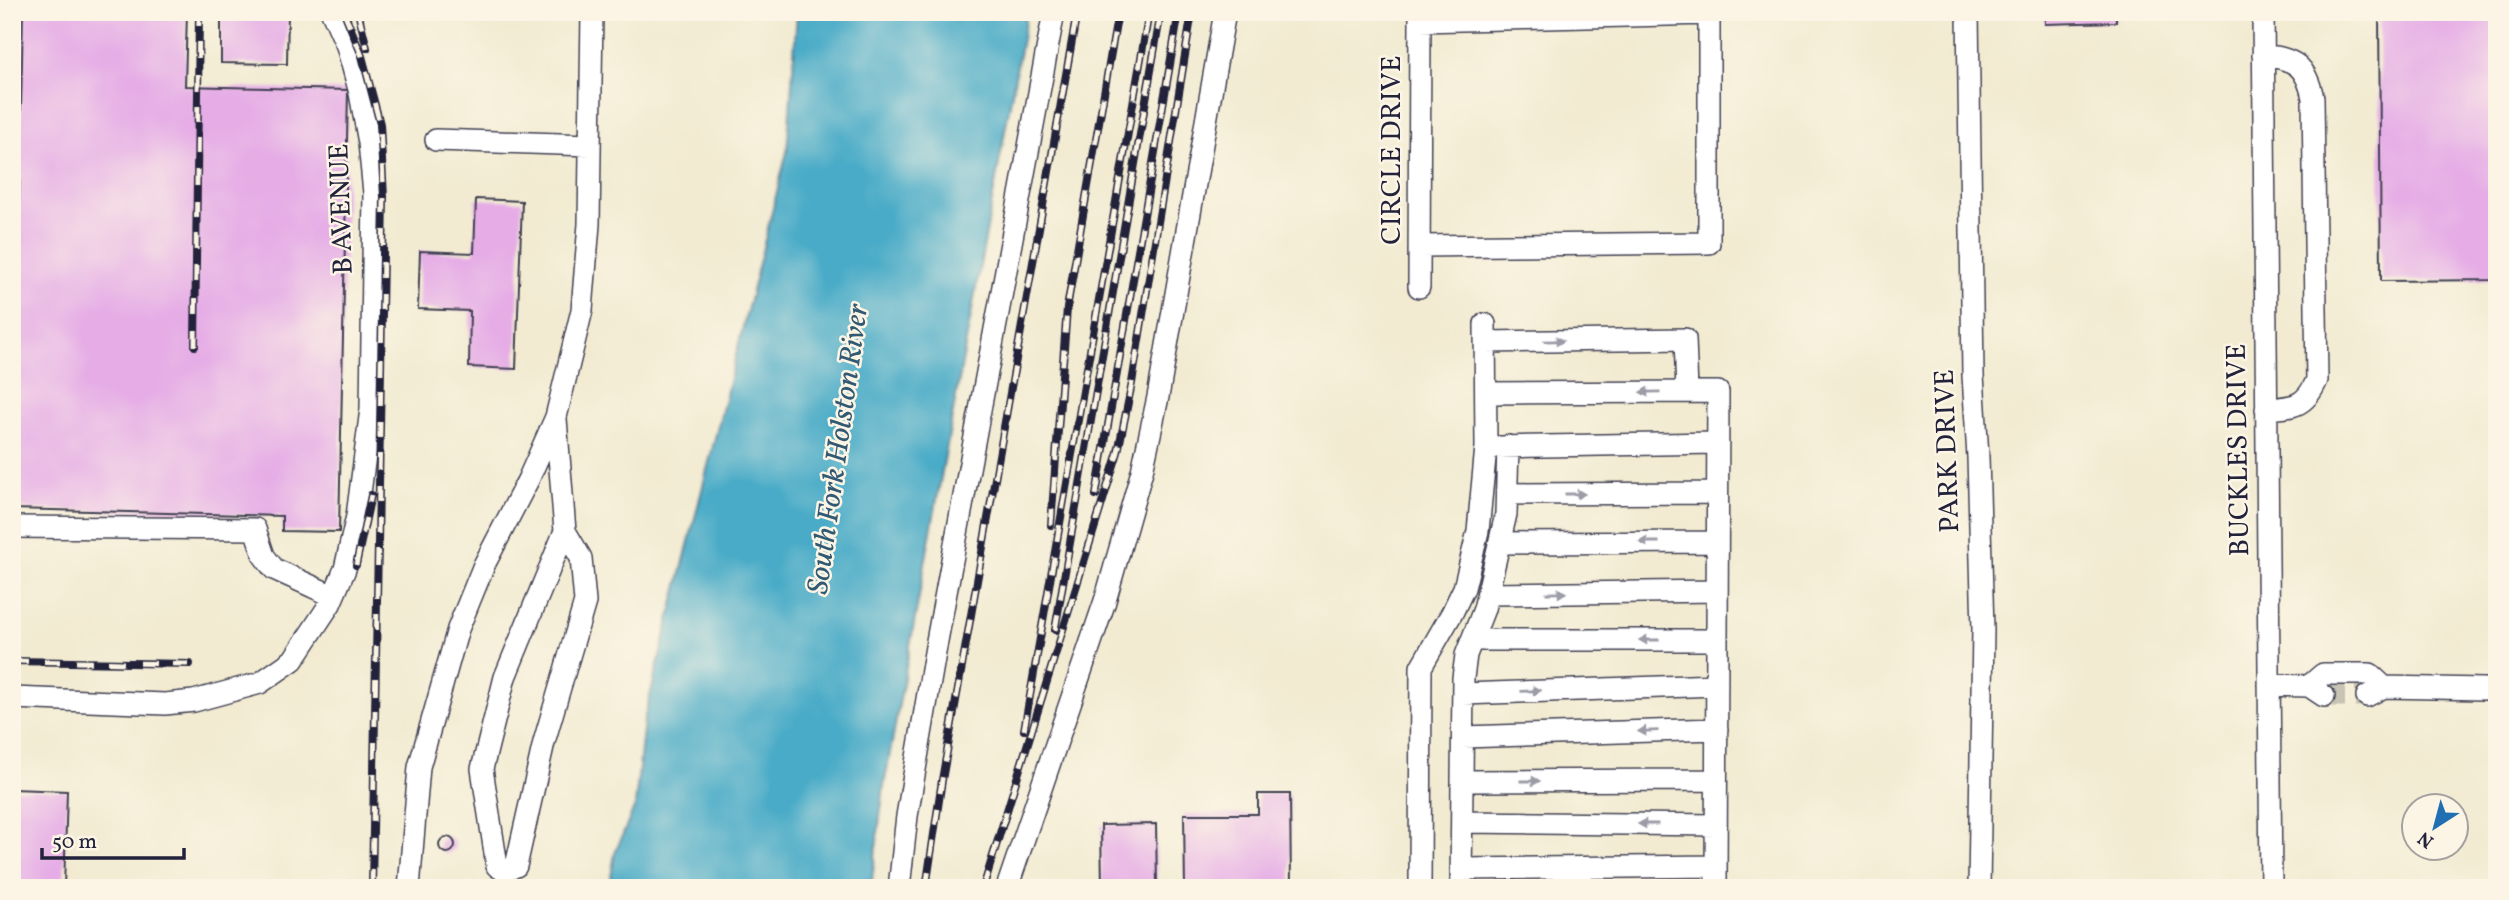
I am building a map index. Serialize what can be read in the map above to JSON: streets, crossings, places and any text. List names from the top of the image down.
{
  "streets": {
    "street": [
      "CIRCLE DRIVE",
      "B AVENUE",
      "BUCKLES DRIVE",
      "PARK DRIVE"
    ]
  },
  "water": ["South Fork Holston River"],
  "scale_bar": "50 m",
  "north": "bottom left"
}
